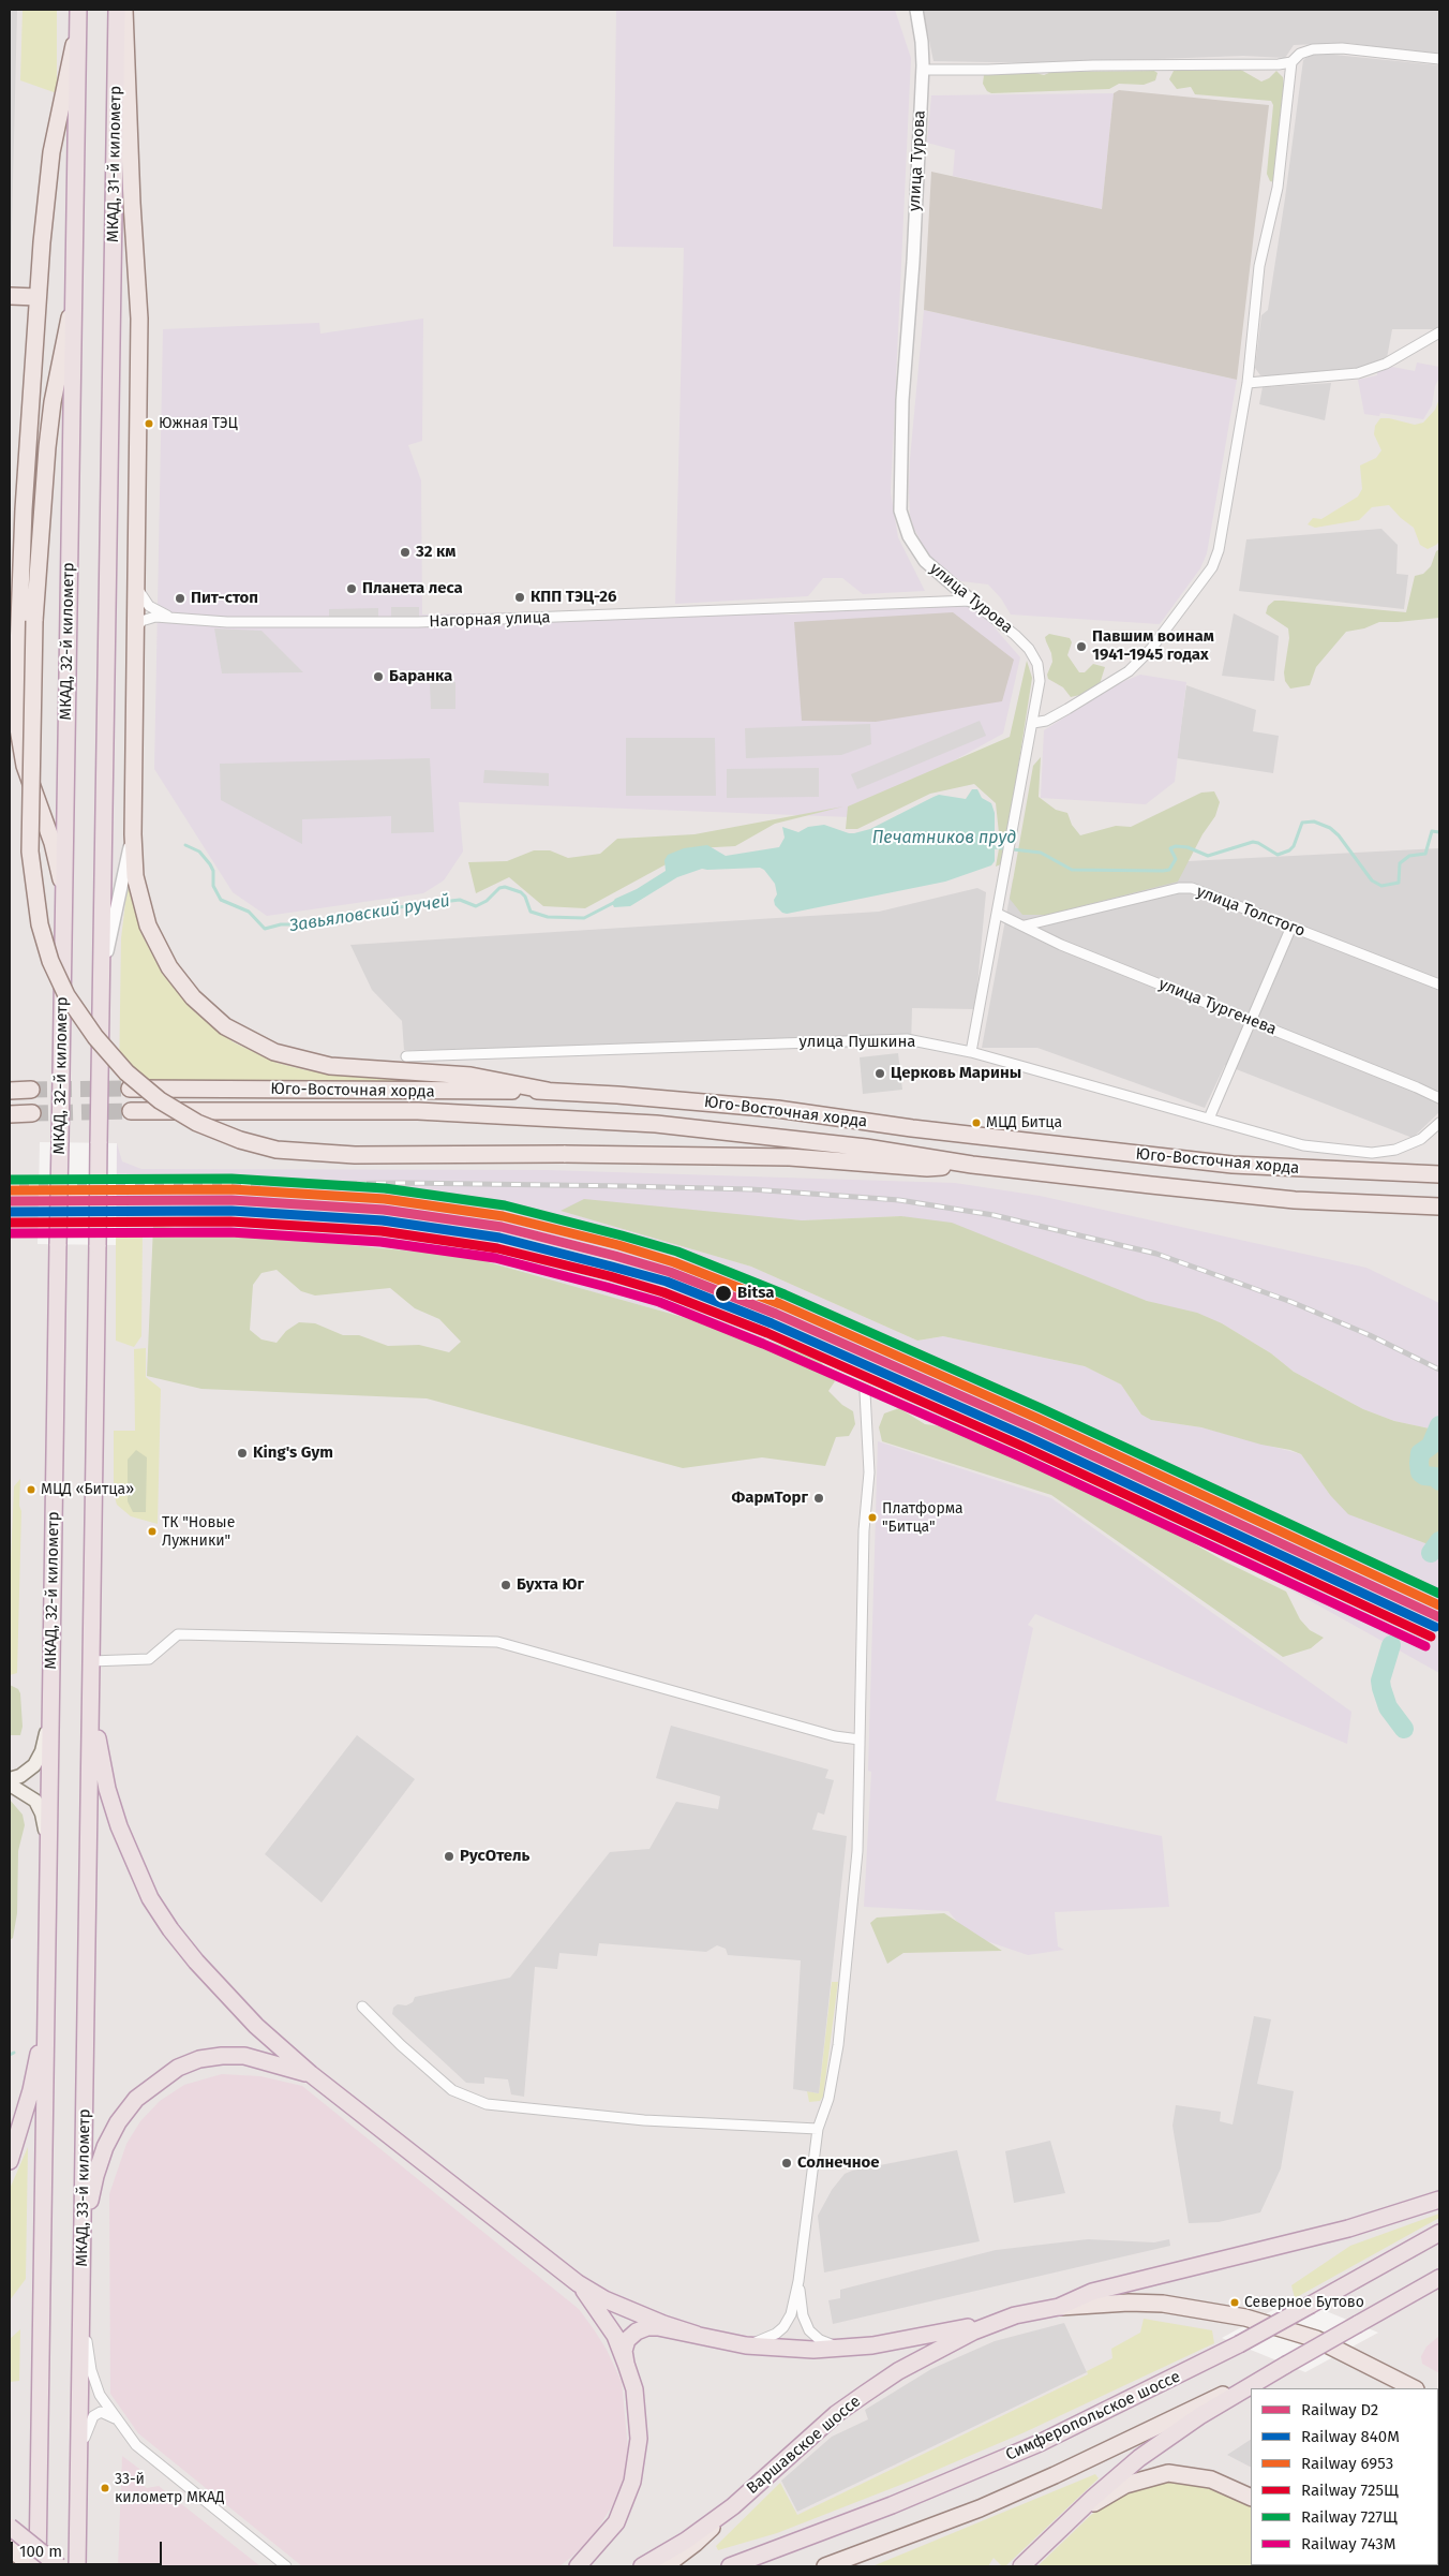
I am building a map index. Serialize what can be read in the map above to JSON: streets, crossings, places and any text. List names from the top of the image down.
{
  "streets": {
    "highway": [
      "МКАД, 31-й километр",
      "МКАД, 32-й километр",
      "МКАД, 33-й километр",
      "Симферопольское шоссе",
      "Варшавское шоссе"
    ],
    "main road": ["Юго-Восточная хорда"],
    "street": [
      "улица Турова",
      "Нагорная улица",
      "улица Толстого",
      "улица Тургенева",
      "улица Пушкина"
    ]
  },
  "crossings": [
    ["улица Турова", "Нагорная улица"],
    ["улица Турова", "улица Тургенева"],
    ["улица Турова", "улица Пушкина"],
    ["улица Толстого", "улица Тургенева"]
  ],
  "water": ["Печатников пруд", "Завьяловский ручей"],
  "places": [
    "Южная ТЭЦ",
    "32 км",
    "Планета леса",
    "КПП ТЭЦ-26",
    "Пит-стоп",
    "Павшим воинам 1941-1945 годах",
    "Баранка",
    "Церковь Марины",
    "МЦД Битца",
    "Bitsa",
    "King's Gym",
    "МЦД «Битца»",
    "ФармТорг",
    "Платформа \"Битца\"",
    "ТК \"Новые Лужники\"",
    "Бухта Юг",
    "РусОтель",
    "Солнечное",
    "Северное Бутово",
    "33-й километр МКАД"
  ],
  "lines": [
    "rail line 727Щ",
    "rail line 6953",
    "rail line D2",
    "rail line 840М",
    "rail line 725Щ",
    "rail line 743М"
  ],
  "legend": [
    "Railway D2",
    "Railway 840М",
    "Railway 6953",
    "Railway 725Щ",
    "Railway 727Щ",
    "Railway 743М"
  ],
  "scale_bar": "100 m"
}
